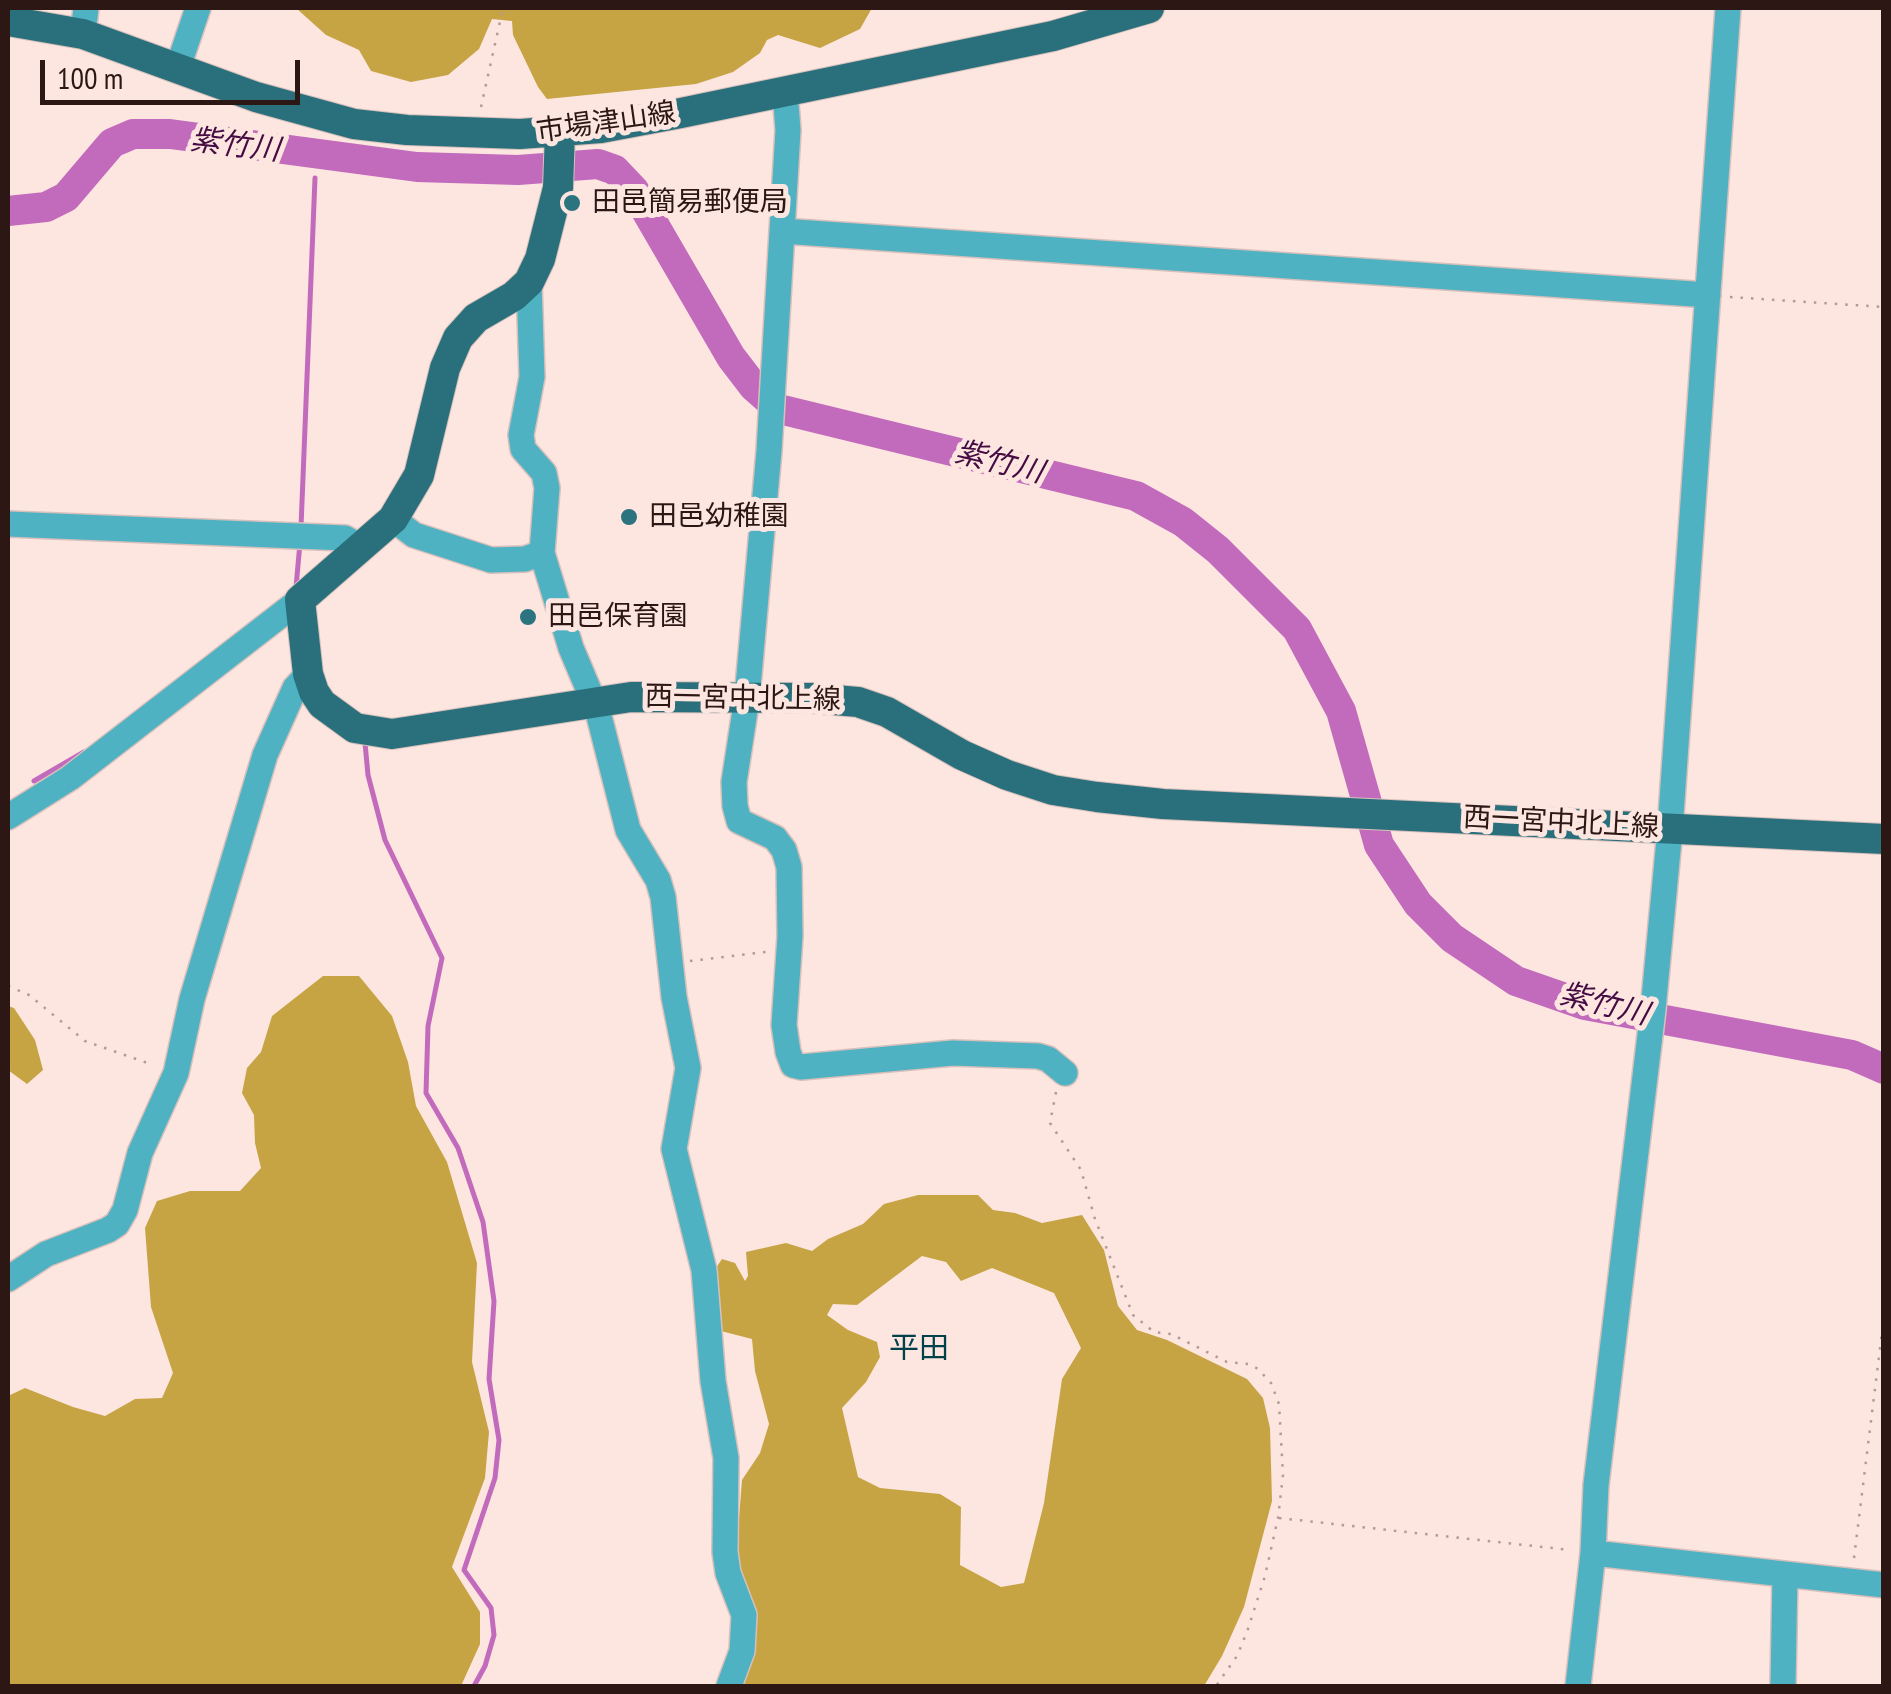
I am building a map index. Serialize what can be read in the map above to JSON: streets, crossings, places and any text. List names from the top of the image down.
{
  "streets": {
    "main road": ["市場津山線", "西一宮中北上線"]
  },
  "districts": ["平田"],
  "water": ["紫竹川"],
  "places": ["田邑簡易郵便局", "田邑幼稚園", "田邑保育園"],
  "scale_bar": "100 m"
}
